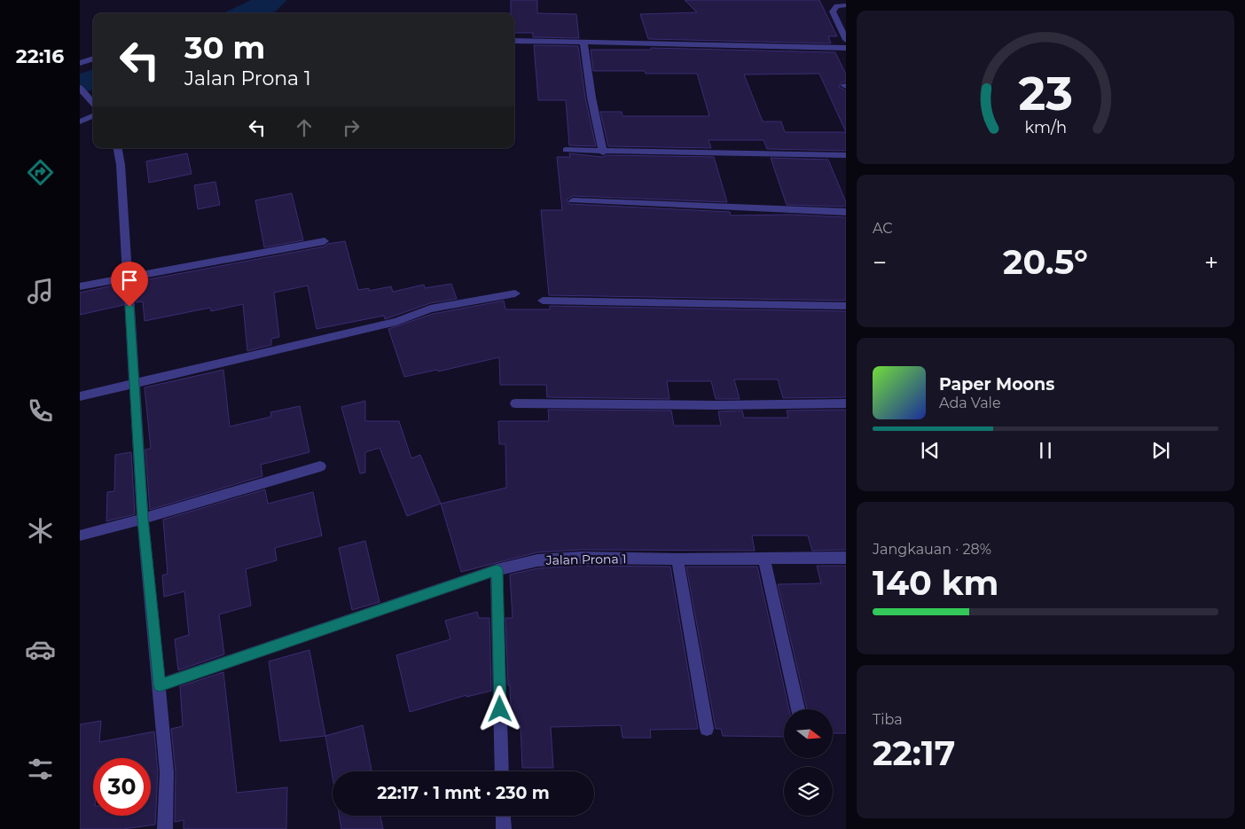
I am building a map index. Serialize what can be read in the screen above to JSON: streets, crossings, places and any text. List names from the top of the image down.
{
  "streets": {
    "street": ["Jalan Prona 1"]
  },
  "north": "right",
  "page": {
    "tabs": "22:16",
    "turn": ["30 m", "Jalan Prona 1"],
    "tile": [
      "AC",
      ["Jangkauan · 28%", "140 km"],
      ["Tiba", "22:17"]
    ],
    "heat": ["−", "20.5°", "+"],
    "song": ["Paper Moons", "Ada Vale"],
    "limit": "30",
    "trip": "22:17 · 1 mnt · 230 m",
    "gauge": ["23", "km/h"]
  }
}
